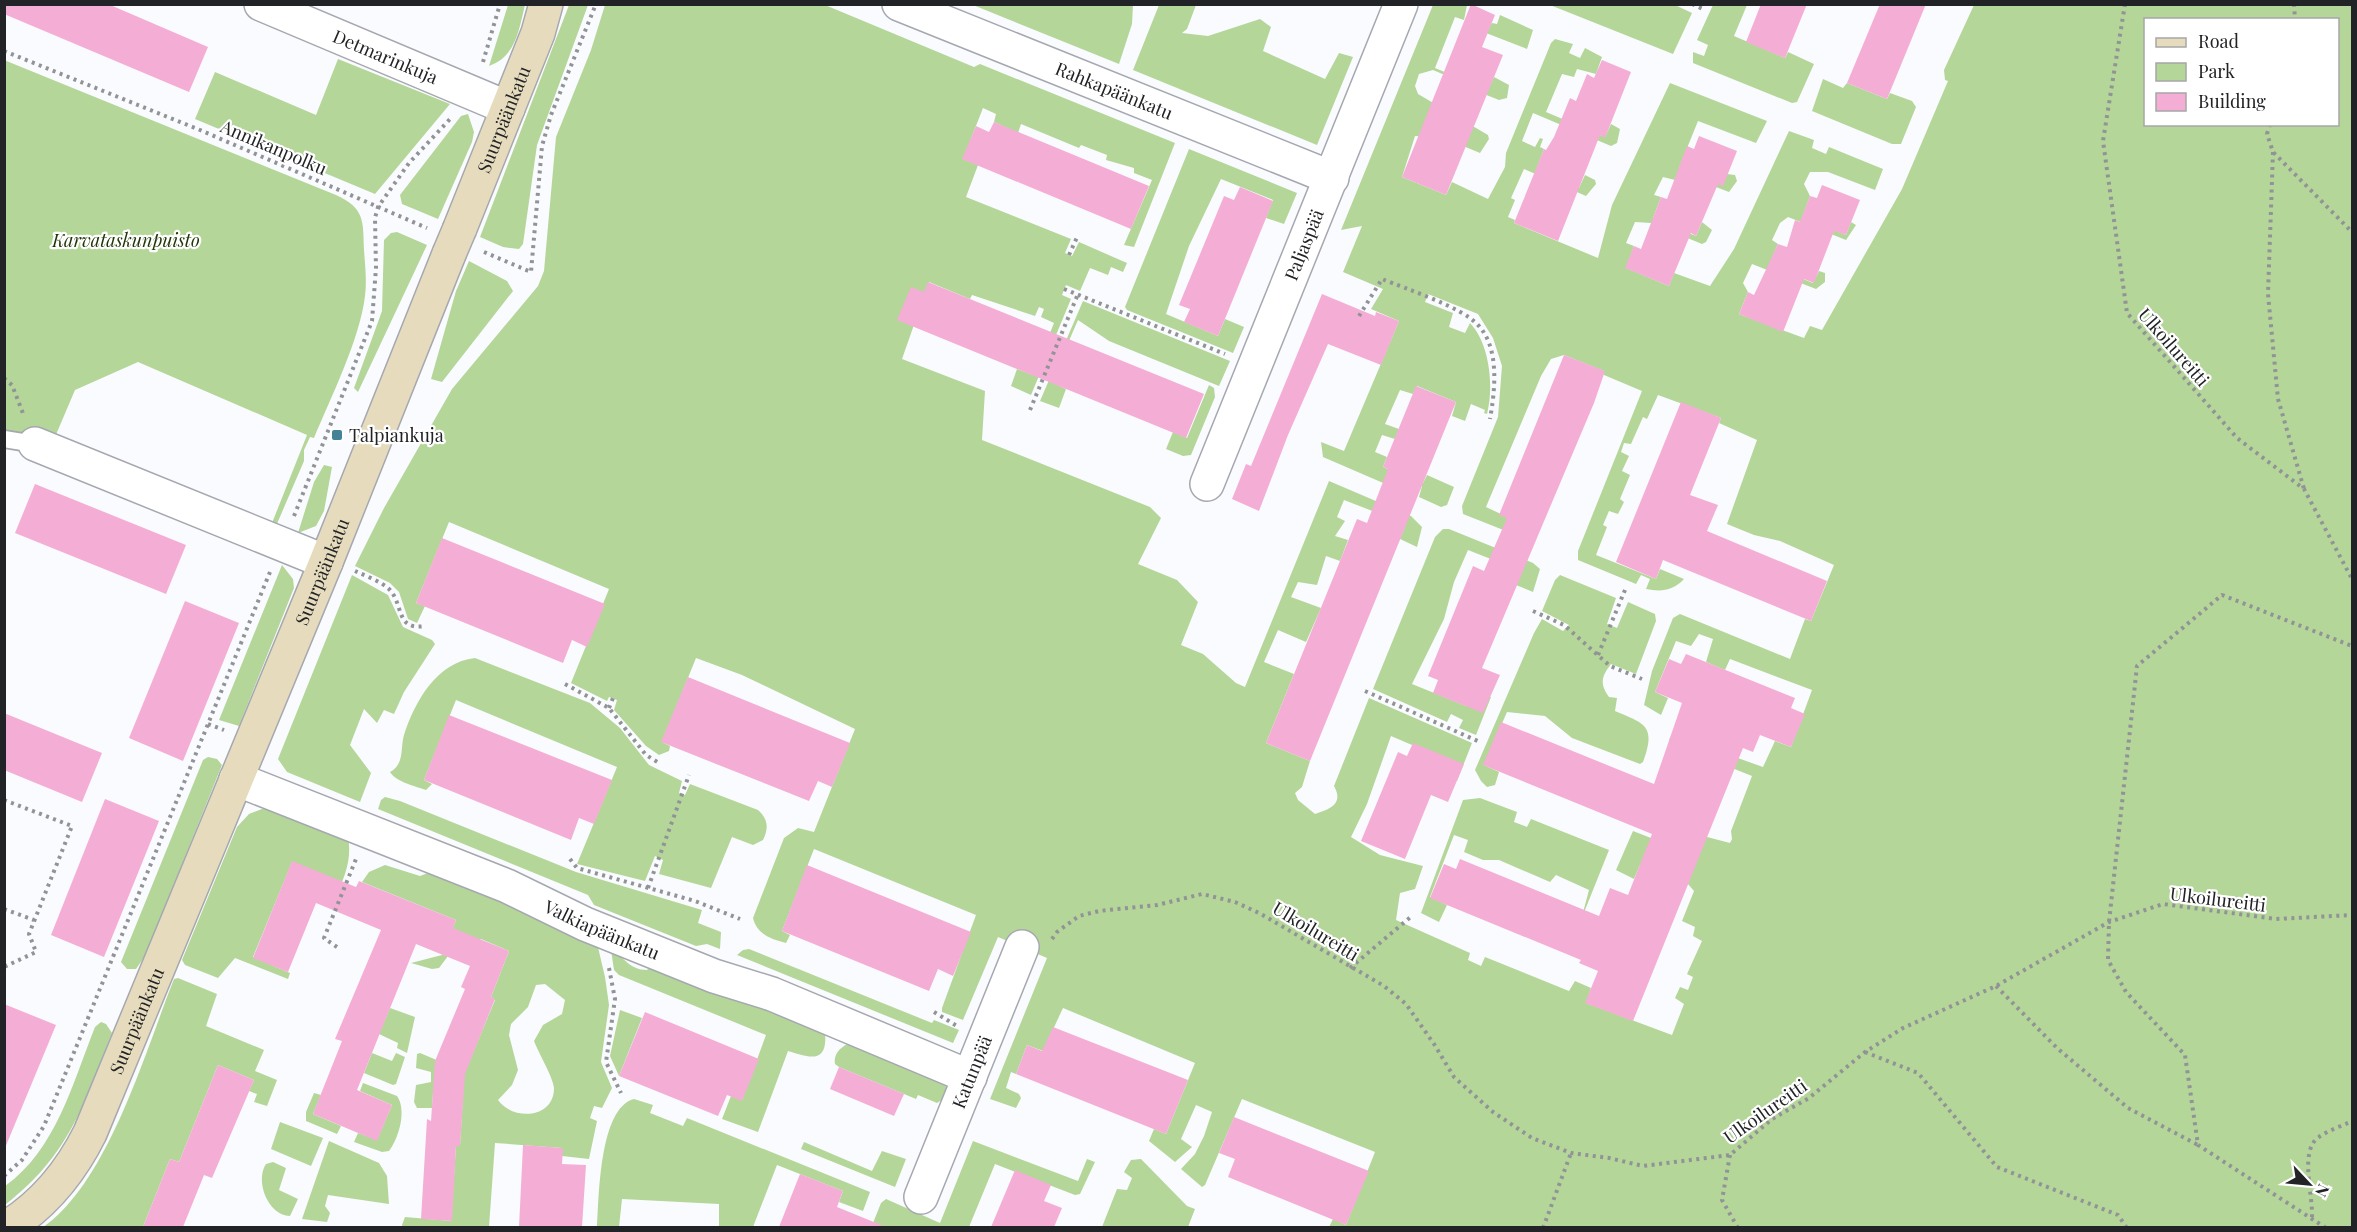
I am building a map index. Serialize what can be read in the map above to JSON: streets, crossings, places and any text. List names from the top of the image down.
{
  "streets": {
    "street": [
      "Detmarinkuja",
      "Rahkapäänkatu",
      "Suurpäänkatu",
      "Paljaspää",
      "Valkiapäänkatu",
      "Katunpää"
    ],
    "path": ["Annikanpolku", "Ulkoilureitti"]
  },
  "crossings": [
    ["Detmarinkuja", "Suurpäänkatu"],
    ["Rahkapäänkatu", "Paljaspää"],
    ["Suurpäänkatu", "Annikanpolku"],
    ["Suurpäänkatu", "Valkiapäänkatu"],
    ["Ulkoilureitti", "Katunpää"],
    ["Valkiapäänkatu", "Katunpää"]
  ],
  "parks": ["Karvataskunpuisto"],
  "places": {
    "transit": ["Talpiankuja"]
  },
  "legend": ["Road", "Park", "Building"],
  "north": "bottom right"
}
